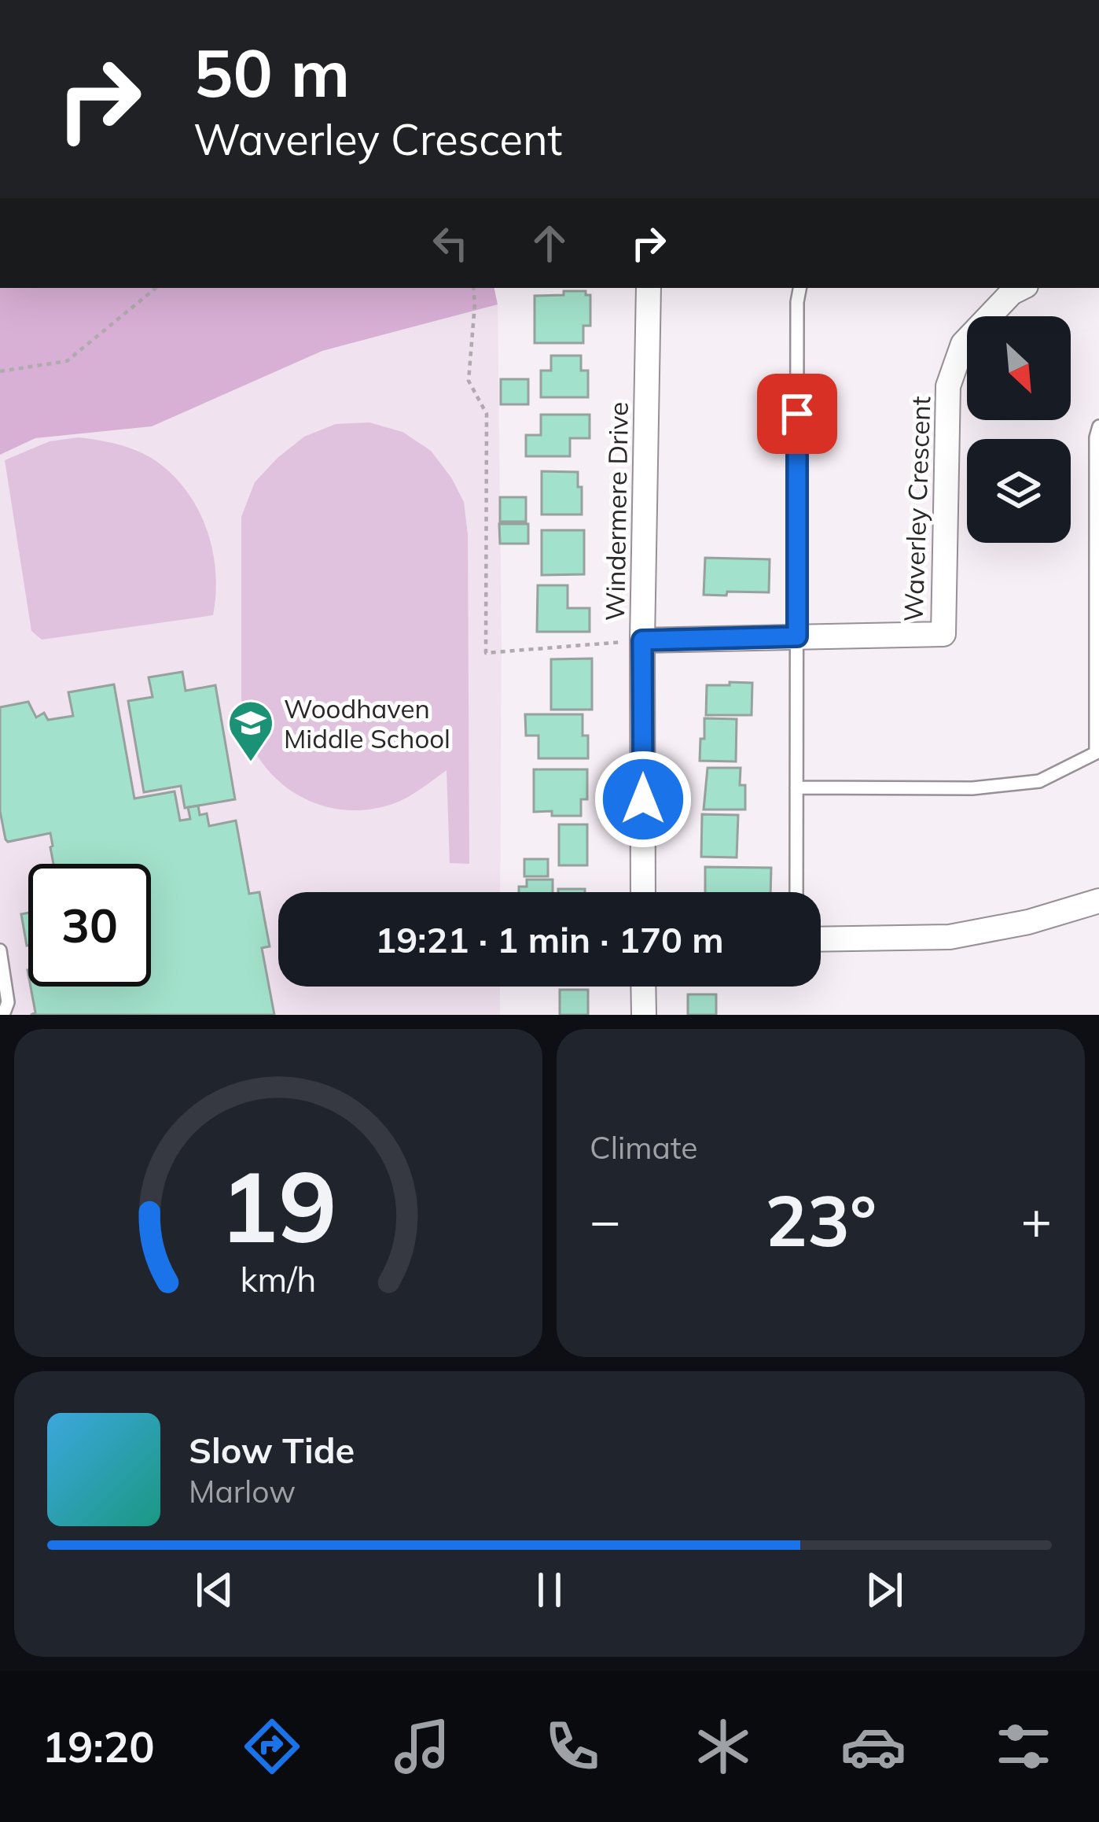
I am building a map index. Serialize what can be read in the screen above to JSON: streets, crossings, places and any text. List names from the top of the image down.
{
  "streets": {
    "street": ["Waverley Crescent", "Windermere Drive"]
  },
  "crossings": [
    ["Waverley Crescent", "Windermere Drive"]
  ],
  "places": {
    "school or university": ["Woodhaven Middle School"]
  },
  "north": "bottom right",
  "page": {
    "turn": ["50 m", "Waverley Crescent"],
    "limit": "30",
    "trip": "19:21 · 1 min · 170 m",
    "tile": "Climate",
    "heat": ["−", "23°", "+"],
    "song": ["Slow Tide", "Marlow"],
    "tabs": "19:20",
    "gauge": ["19", "km/h"]
  }
}
